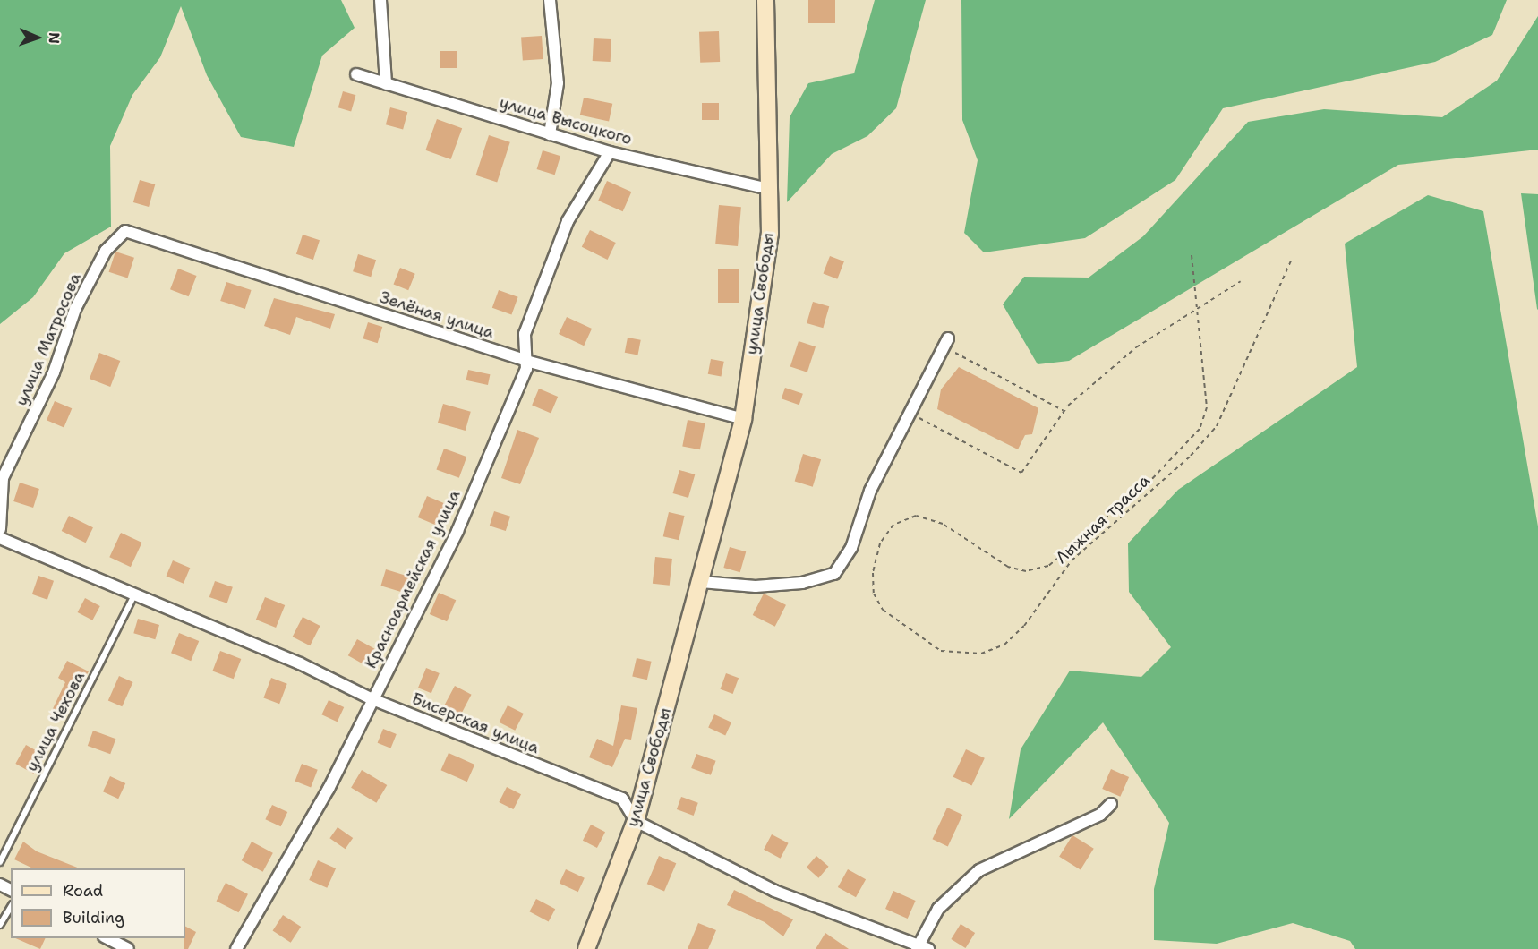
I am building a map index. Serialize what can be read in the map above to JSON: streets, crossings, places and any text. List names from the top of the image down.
{
  "streets": {
    "street": [
      "улица Высоцкого",
      "улица Свободы",
      "Зелёная улица",
      "улица Матросова",
      "Красноармейская улица",
      "Бисерская улица"
    ],
    "lane": ["улица Чехова"],
    "path": ["Лыжная трасса"]
  },
  "crossings": [
    ["улица Высоцкого", "улица Свободы"],
    ["улица Высоцкого", "Красноармейская улица"],
    ["улица Свободы", "Зелёная улица"],
    ["улица Свободы", "Бисерская улица"],
    ["Зелёная улица", "улица Матросова"],
    ["Зелёная улица", "Красноармейская улица"],
    ["Красноармейская улица", "Бисерская улица"],
    ["улица Чехова", "Бисерская улица"]
  ],
  "legend": ["Road", "Building"],
  "north": "right"
}
